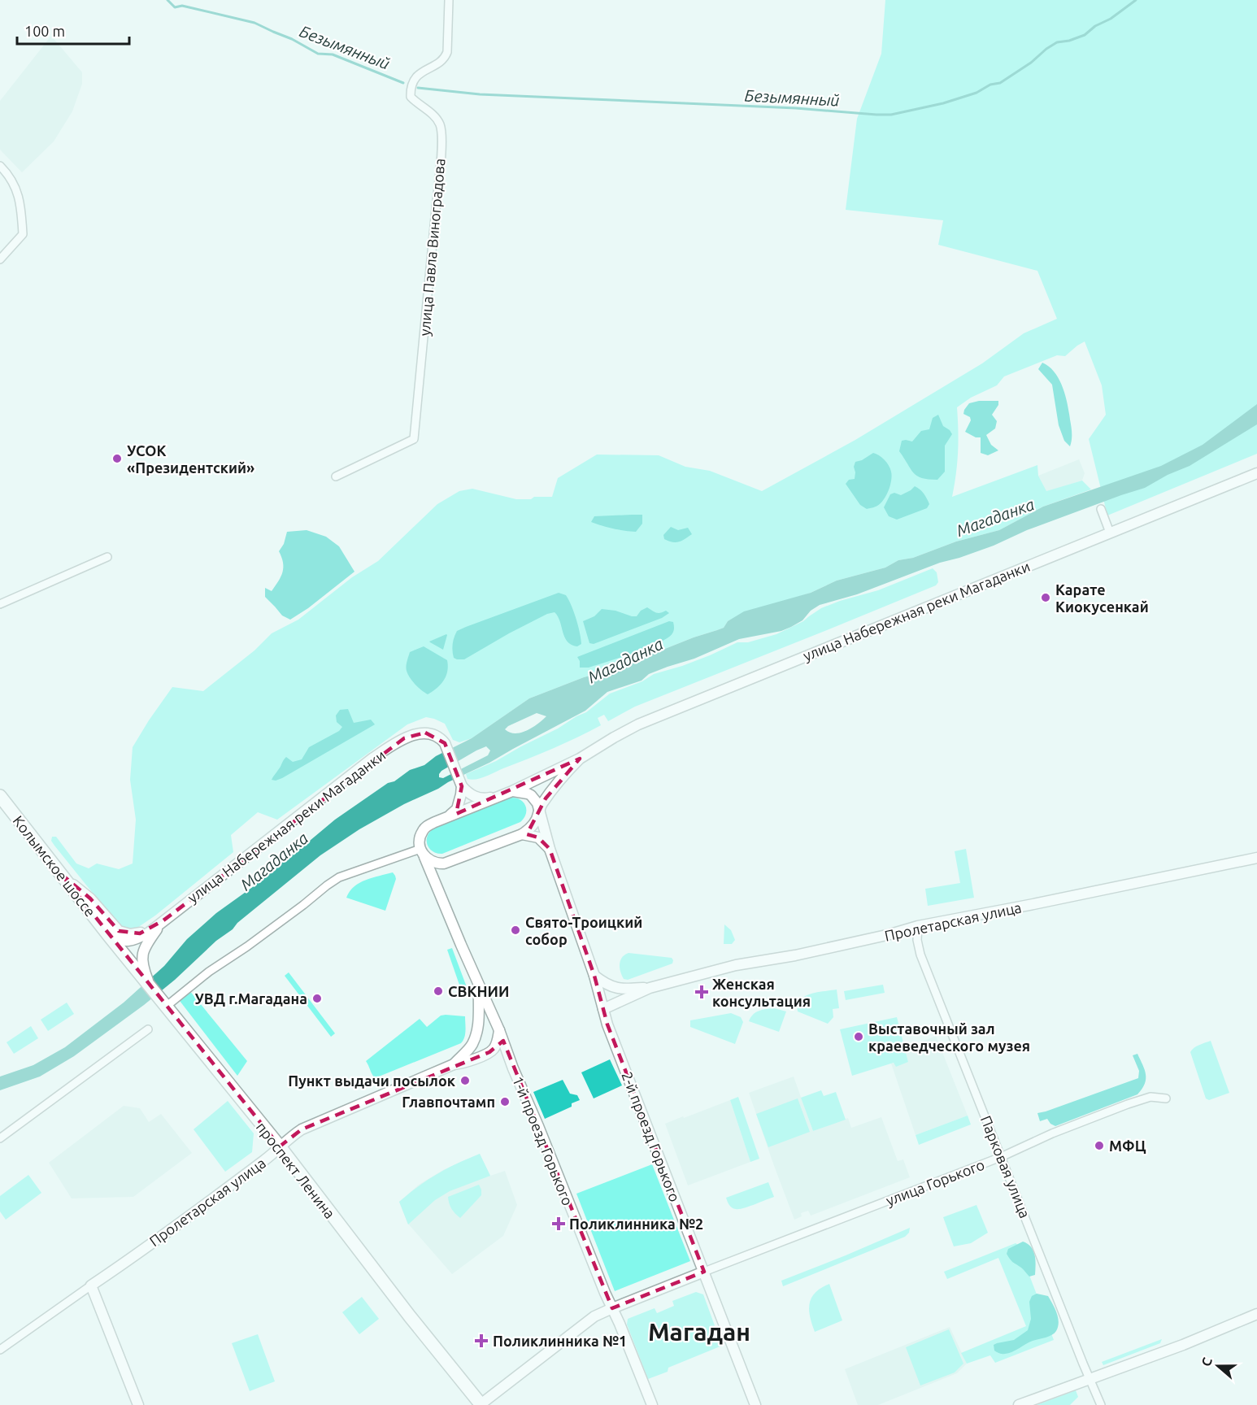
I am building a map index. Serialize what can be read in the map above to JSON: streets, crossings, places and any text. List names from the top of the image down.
{
  "streets": {
    "main road": ["Колымское шоссе", "проспект Ленина"],
    "street": [
      "улица Павла Виноградова",
      "улица Набережная реки Магаданки",
      "Пролетарская улица",
      "2-й проезд Горького",
      "1-й проезд Горького",
      "Парковая улица",
      "улица Горького"
    ]
  },
  "crossings": [
    ["улица Набережная реки Магаданки", "Пролетарская улица"],
    ["Колымское шоссе", "проспект Ленина"],
    ["Пролетарская улица", "2-й проезд Горького"],
    ["Пролетарская улица", "1-й проезд Горького"],
    ["Пролетарская улица", "Парковая улица"],
    ["Пролетарская улица", "проспект Ленина"],
    ["2-й проезд Горького", "улица Горького"],
    ["Парковая улица", "улица Горького"]
  ],
  "districts": ["Магадан"],
  "water": ["Безымянный", "Магаданка"],
  "places": {
    "other": [
      "УСОК «Президентский»",
      "Карате Киокусенкай",
      "Свято-Троицкий собор",
      "СВКНИИ",
      "УВД г.Магадана",
      "Выставочный зал краеведческого музея",
      "Пункт выдачи посылок",
      "Главпочтамп",
      "МФЦ"
    ],
    "health": ["Женская консультация", "Поликлинника №2", "Поликлинника №1"]
  },
  "scale_bar": "100 m",
  "north": "left"
}
